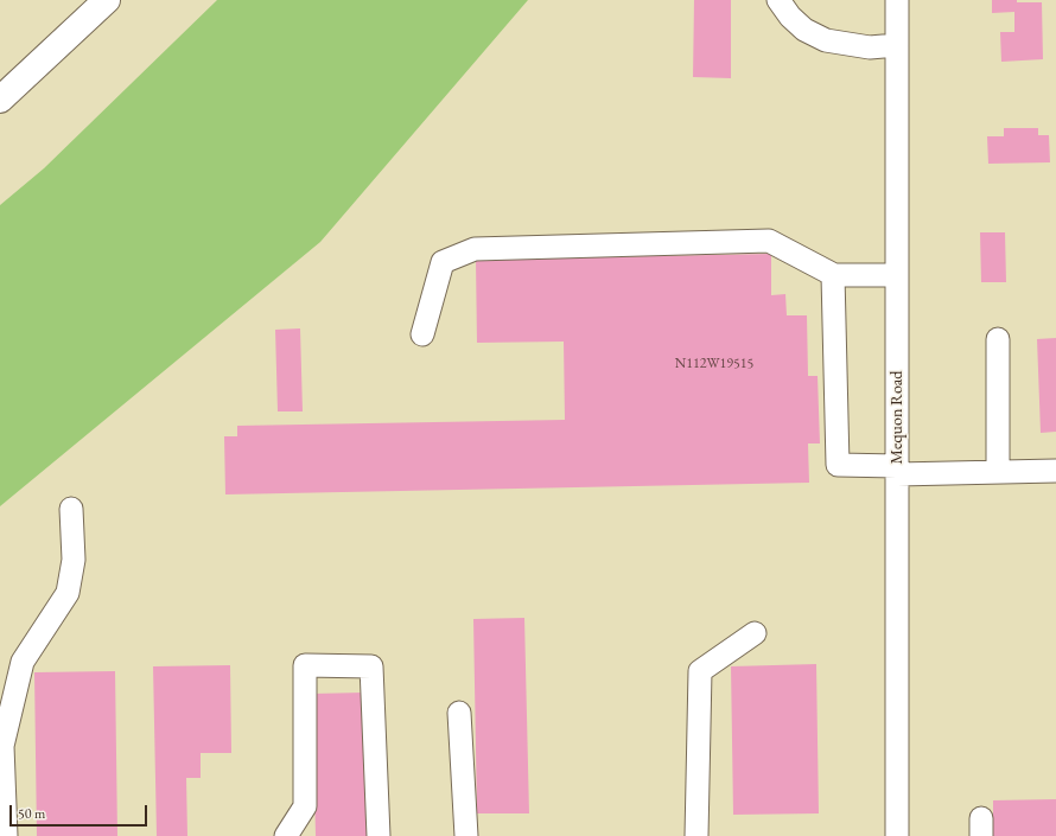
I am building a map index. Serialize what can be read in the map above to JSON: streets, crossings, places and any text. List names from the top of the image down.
{
  "streets": {
    "street": ["Mequon Road"]
  },
  "house_numbers": ["N112W19515"],
  "scale_bar": "50 m"
}
